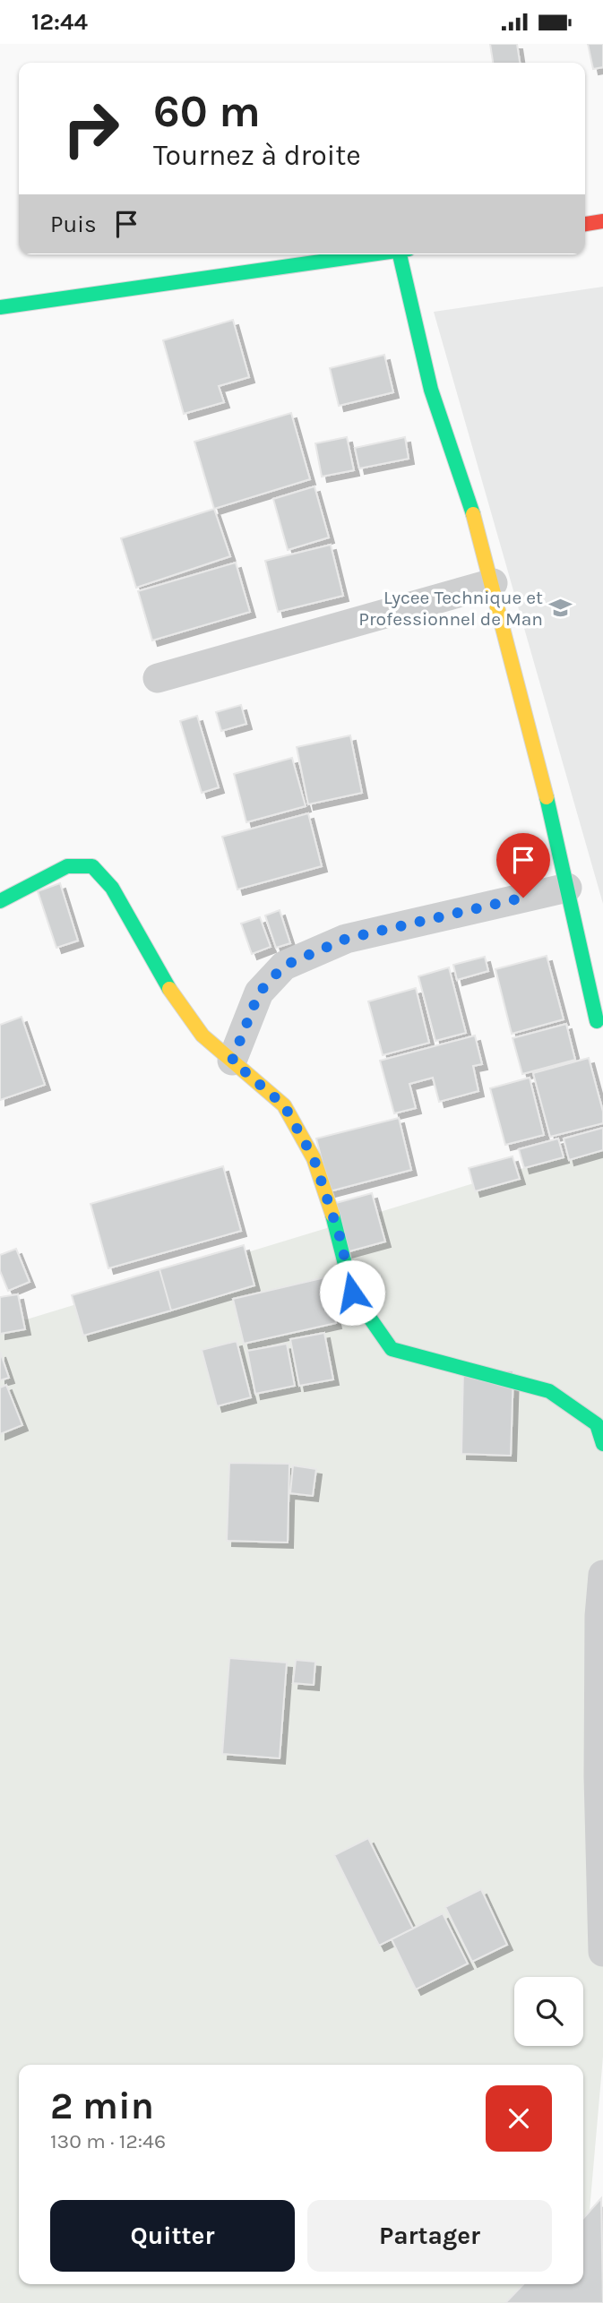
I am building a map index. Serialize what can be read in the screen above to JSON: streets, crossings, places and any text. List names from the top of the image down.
{
  "places": {
    "school or university": ["Lycee Technique et Professionnel de Man"]
  },
  "page": {
    "status": "12:44",
    "turn": ["60 m", "Tournez à droite"],
    "then": "Puis",
    "heading": ["2 min", "130 m · 12:46"],
    "buttons": ["Quitter", "Partager"]
  }
}
